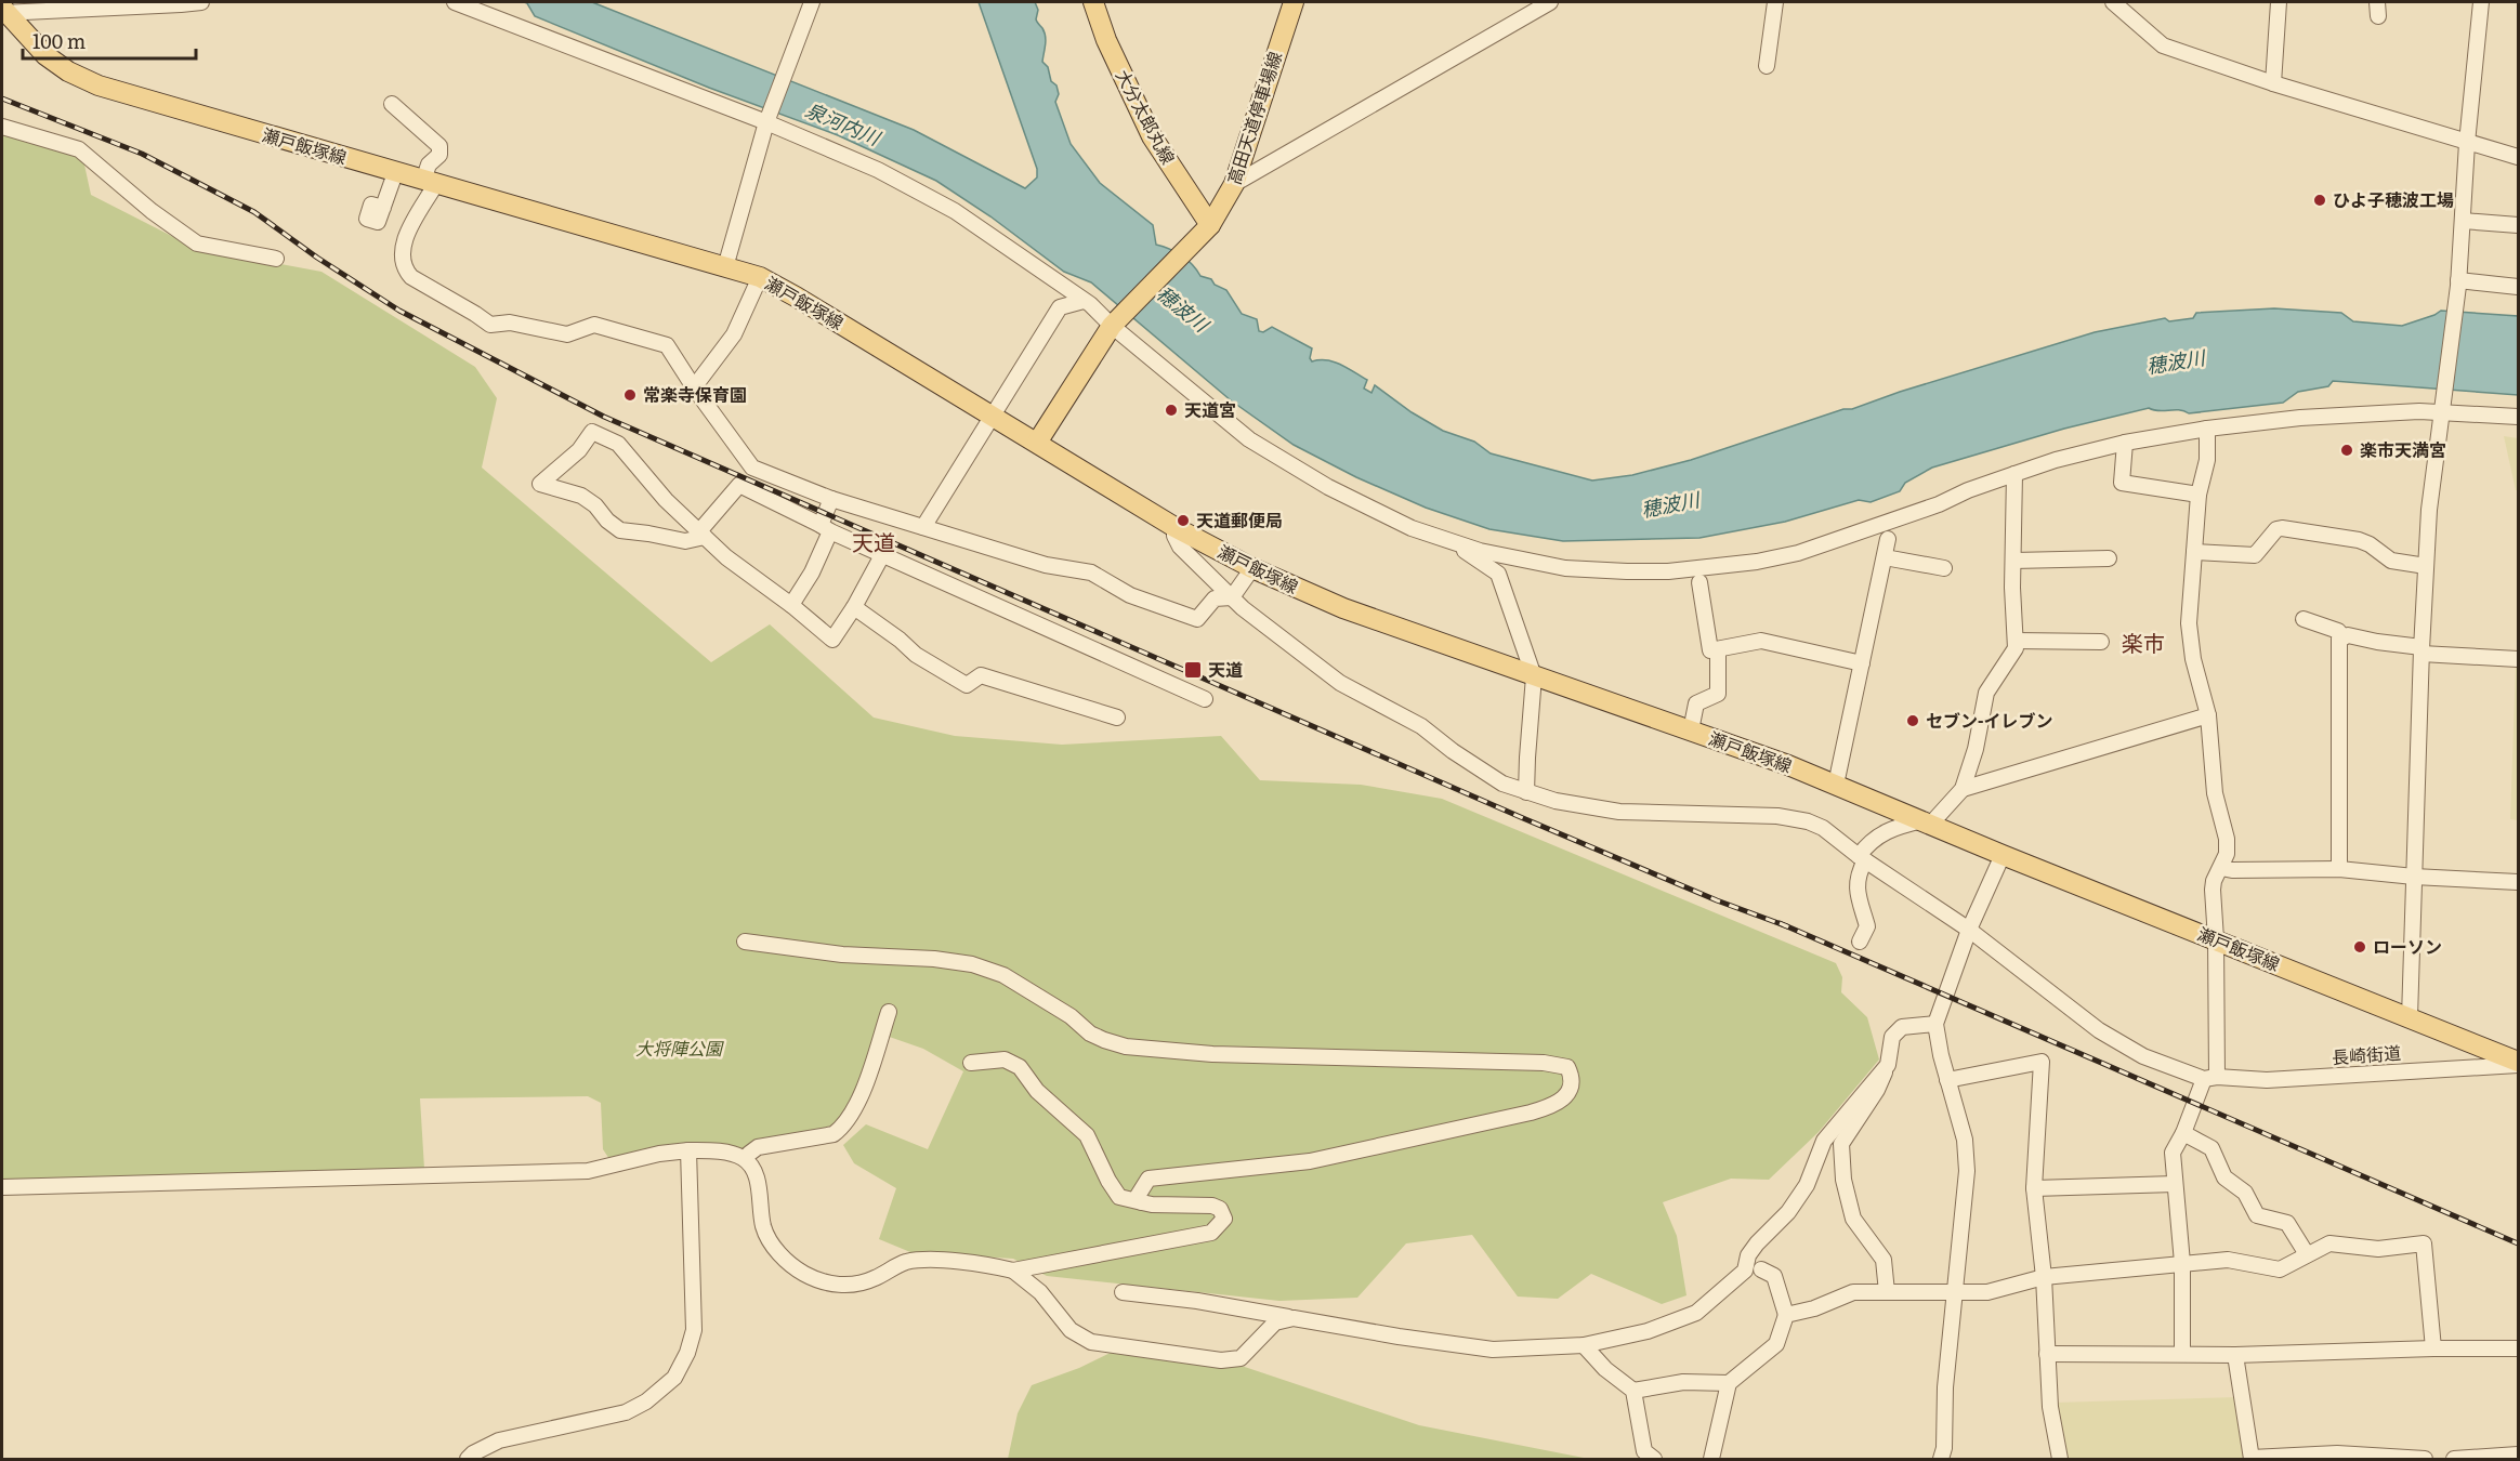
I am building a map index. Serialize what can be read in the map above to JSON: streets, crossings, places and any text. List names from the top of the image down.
{
  "streets": {
    "main road": ["大分太郎丸線", "高田天道停車場線", "瀬戸飯塚線"],
    "street": ["長崎街道"]
  },
  "crossings": [
    ["大分太郎丸線", "高田天道停車場線"],
    ["高田天道停車場線", "瀬戸飯塚線"],
    ["瀬戸飯塚線", "長崎街道"]
  ],
  "districts": ["天道", "楽市"],
  "water": ["泉河内川", "穂波川"],
  "parks": ["大将陣公園"],
  "places": {
    "other": [
      "ひよ子穂波工場",
      "常楽寺保育園",
      "天道宮",
      "楽市天満宮",
      "天道郵便局",
      "セブン-イレブン",
      "ローソン"
    ],
    "transit": ["天道"]
  },
  "scale_bar": "100 m"
}
